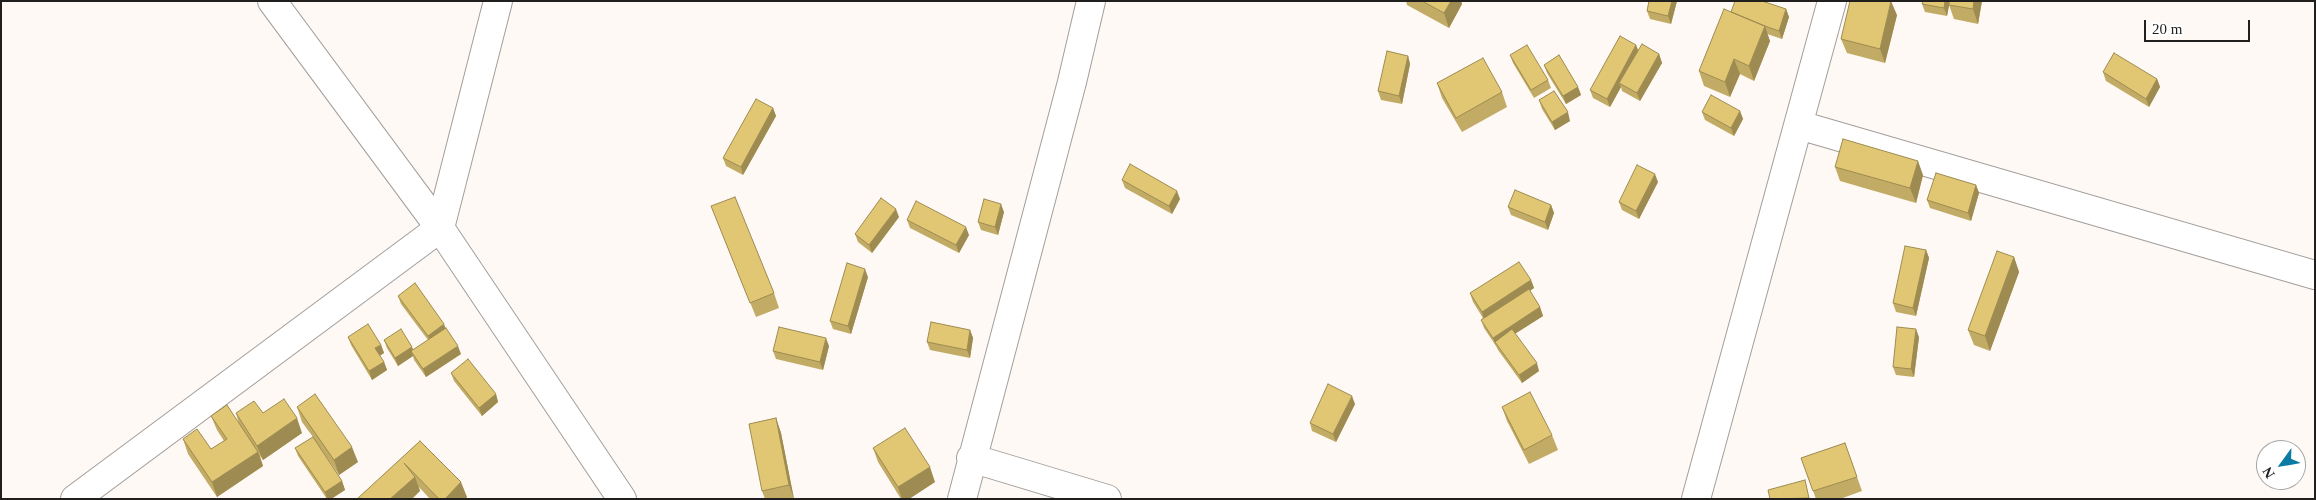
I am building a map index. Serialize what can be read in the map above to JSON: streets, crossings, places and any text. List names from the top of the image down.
{
  "scale_bar": "20 m",
  "north": "bottom left"
}
